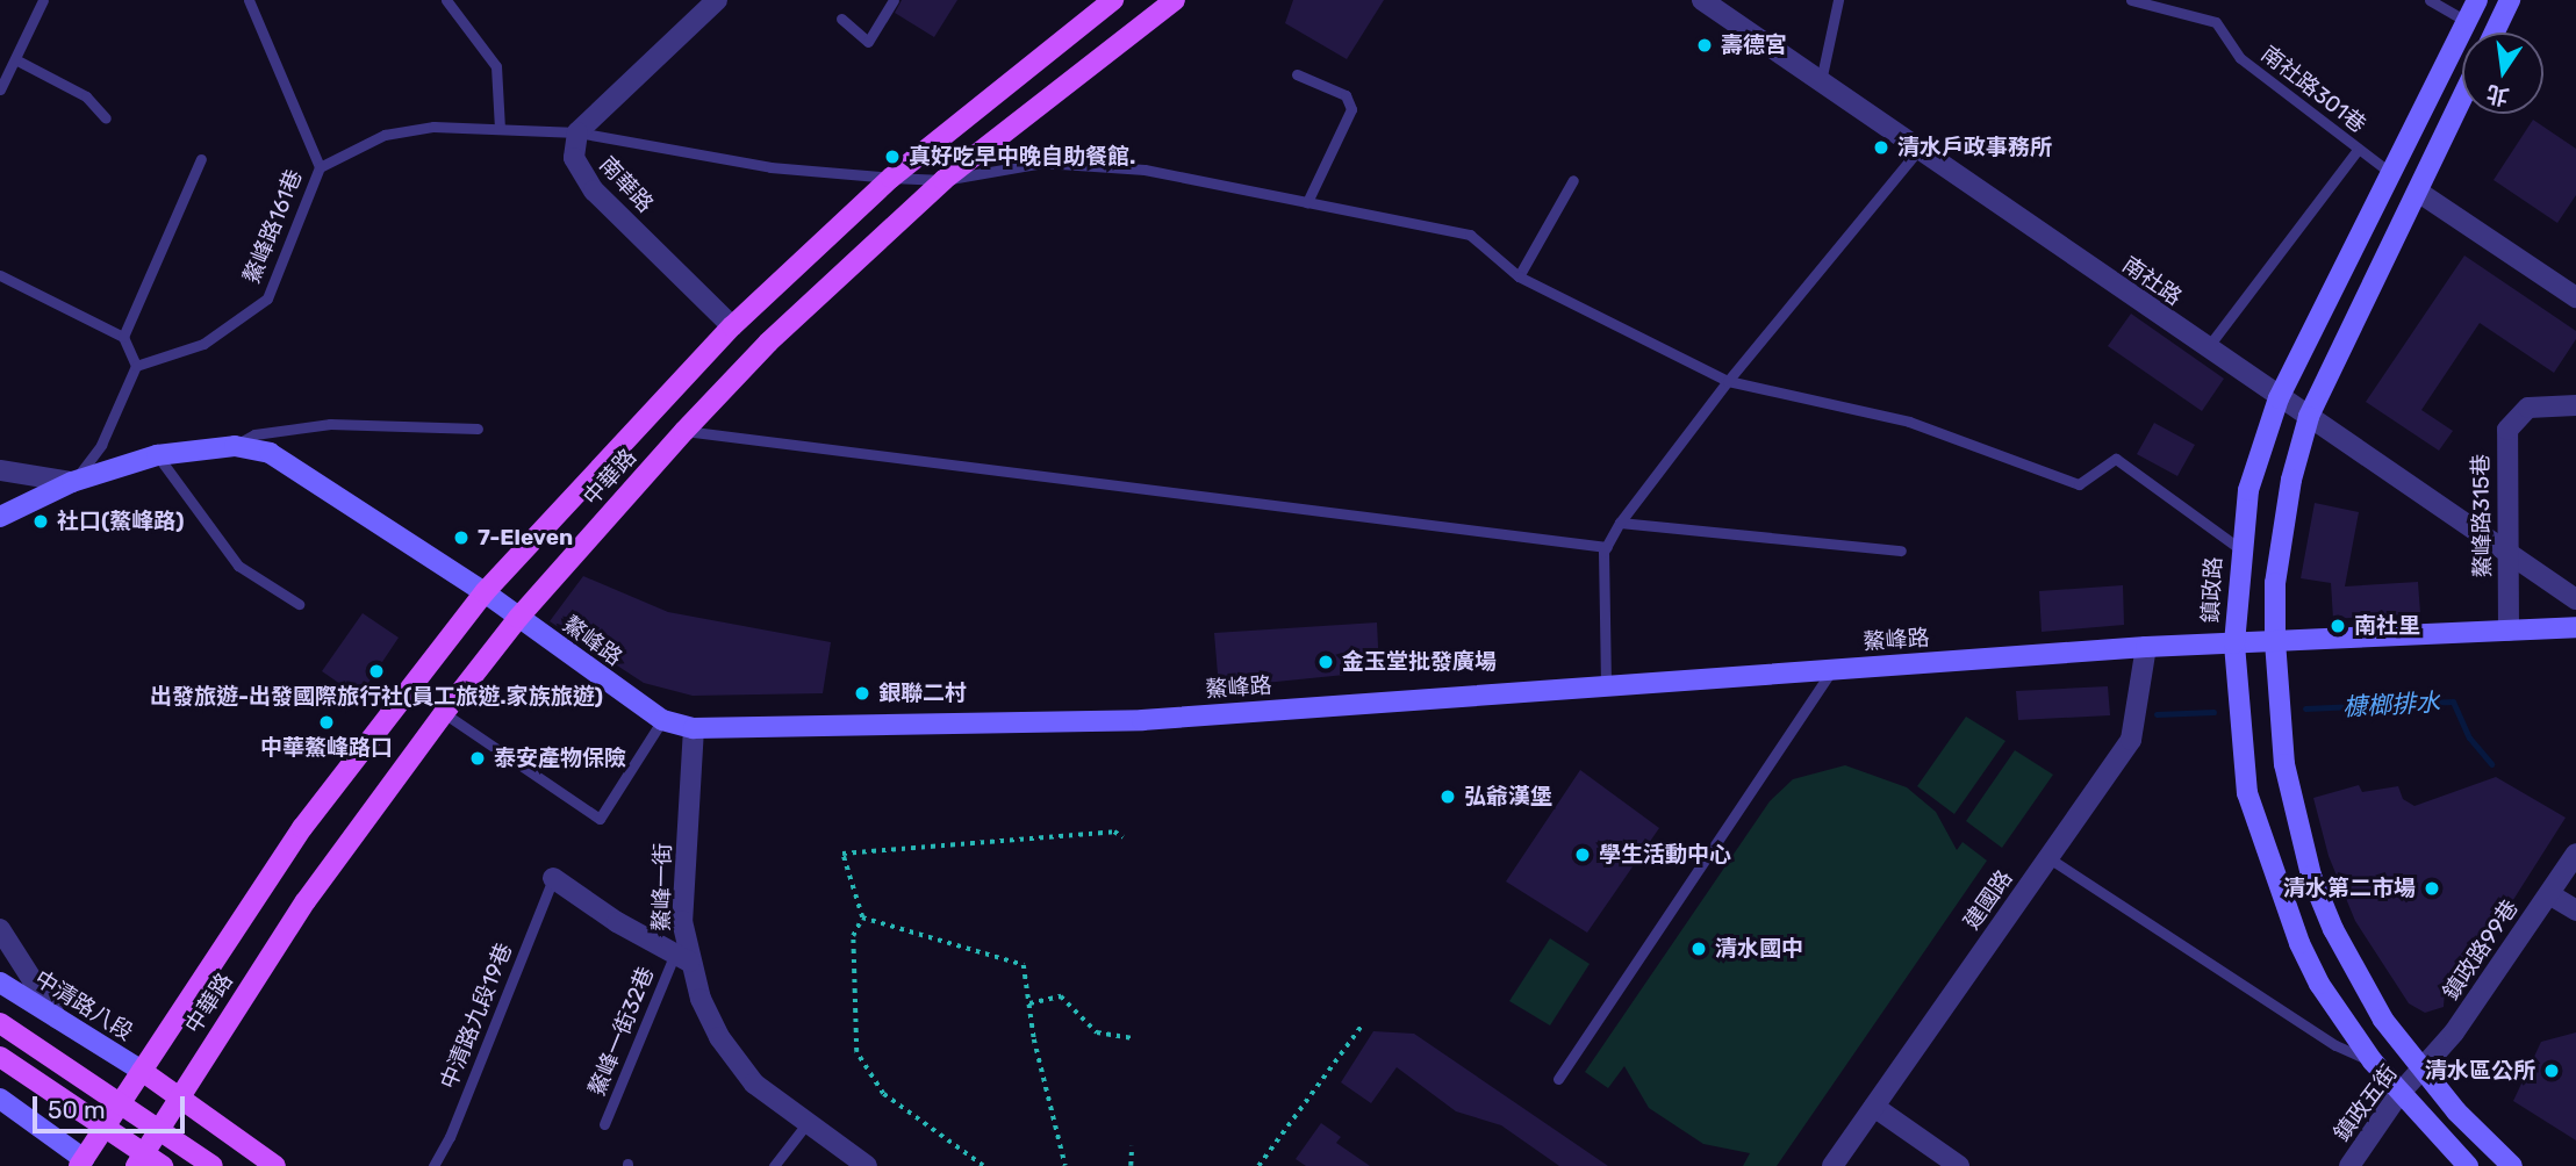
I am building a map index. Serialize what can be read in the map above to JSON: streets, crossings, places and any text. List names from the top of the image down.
{
  "streets": {
    "main road": ["中華路"],
    "street": [
      "南華路",
      "南社路",
      "鰲峰路315巷",
      "鎮政路",
      "鰲峰路",
      "鰲峰一街",
      "建國路",
      "鎮政路99巷",
      "中清路八段",
      "鎮政五街"
    ],
    "lane": [
      "南社路301巷",
      "鰲峰路161巷",
      "中清路九段19巷",
      "鰲峰一街32巷"
    ]
  },
  "crossings": [
    ["南社路301巷", "鎮政路"],
    ["南華路", "鰲峰路161巷"],
    ["南華路", "中華路"],
    ["鰲峰路161巷", "中華路"],
    ["鰲峰路161巷", "鎮政路"],
    ["南社路", "鰲峰路315巷"],
    ["南社路", "鎮政路"],
    ["中華路", "鰲峰路"],
    ["中華路", "中清路八段"],
    ["鰲峰路315巷", "鰲峰路"],
    ["鎮政路", "鰲峰路"],
    ["鎮政路", "鎮政五街"],
    ["鰲峰路", "鰲峰一街"],
    ["鰲峰路", "建國路"],
    ["鰲峰一街", "鰲峰一街32巷"],
    ["鎮政路99巷", "鎮政五街"]
  ],
  "water": ["槺榔排水"],
  "places": [
    "壽德宮",
    "清水戶政事務所",
    "真好吃早中晚自助餐館.",
    "社口(鰲峰路)",
    "7-Eleven",
    "南社里",
    "金玉堂批發廣場",
    "出發旅遊-出發國際旅行社(員工旅遊.家族旅遊)",
    "銀聯二村",
    "中華鰲峰路口",
    "泰安產物保險",
    "弘爺漢堡",
    "學生活動中心",
    "清水第二市場",
    "清水國中",
    "清水區公所"
  ],
  "scale_bar": "50 m",
  "north": "bottom"
}
